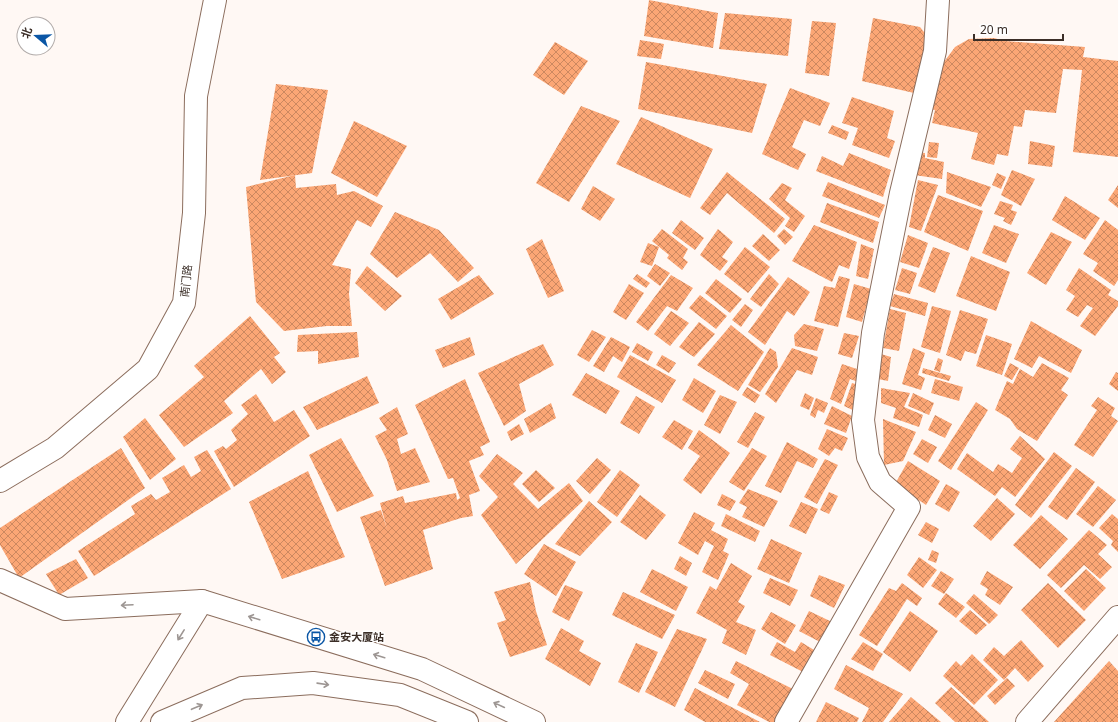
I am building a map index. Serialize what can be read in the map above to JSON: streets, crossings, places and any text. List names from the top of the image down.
{
  "streets": {
    "main road": ["南门路"]
  },
  "places": {
    "bus stop": ["金安大厦站"]
  },
  "scale_bar": "20 m",
  "north": "left"
}
